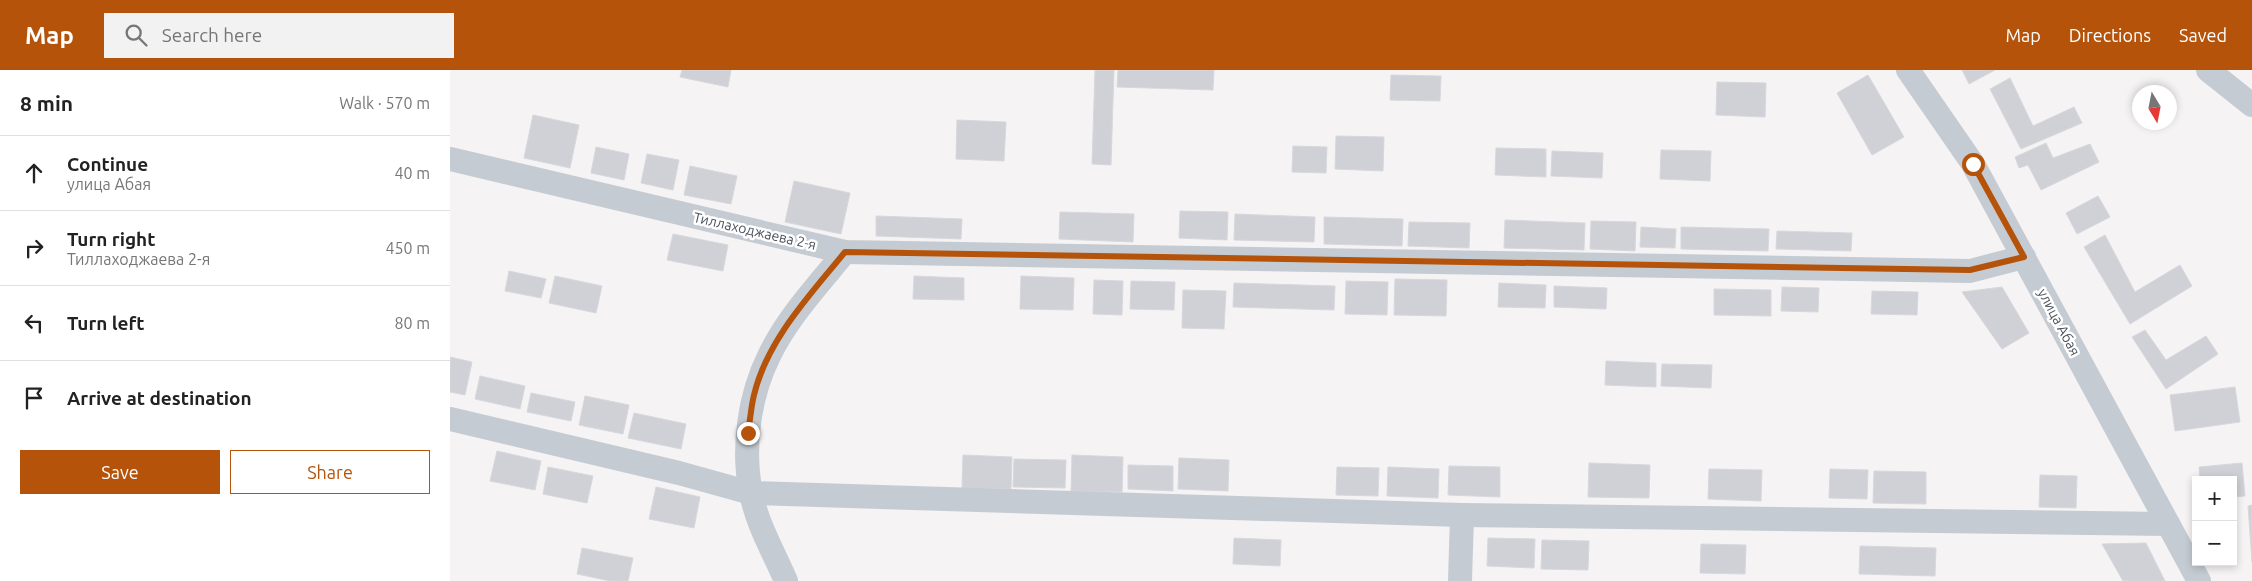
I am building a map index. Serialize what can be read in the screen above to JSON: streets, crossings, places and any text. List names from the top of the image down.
{
  "streets": {
    "street": ["Тиллаходжаева 2-я", "улица Абая"]
  },
  "crossings": [
    ["Тиллаходжаева 2-я", "улица Абая"]
  ],
  "north": "bottom",
  "page": {
    "header": "Map",
    "search": "Search here",
    "nav": ["Map", "Directions", "Saved"],
    "heading": ["8 min", "Walk · 570 m"],
    "list": [
      ["Continue", "улица Абая", "40 m"],
      ["Turn right", "Тиллаходжаева 2-я", "450 m"],
      ["Turn left", "80 m"],
      "Arrive at destination"
    ],
    "buttons": ["Save", "Share"],
    "map_buttons": ["+", "−"]
  }
}
